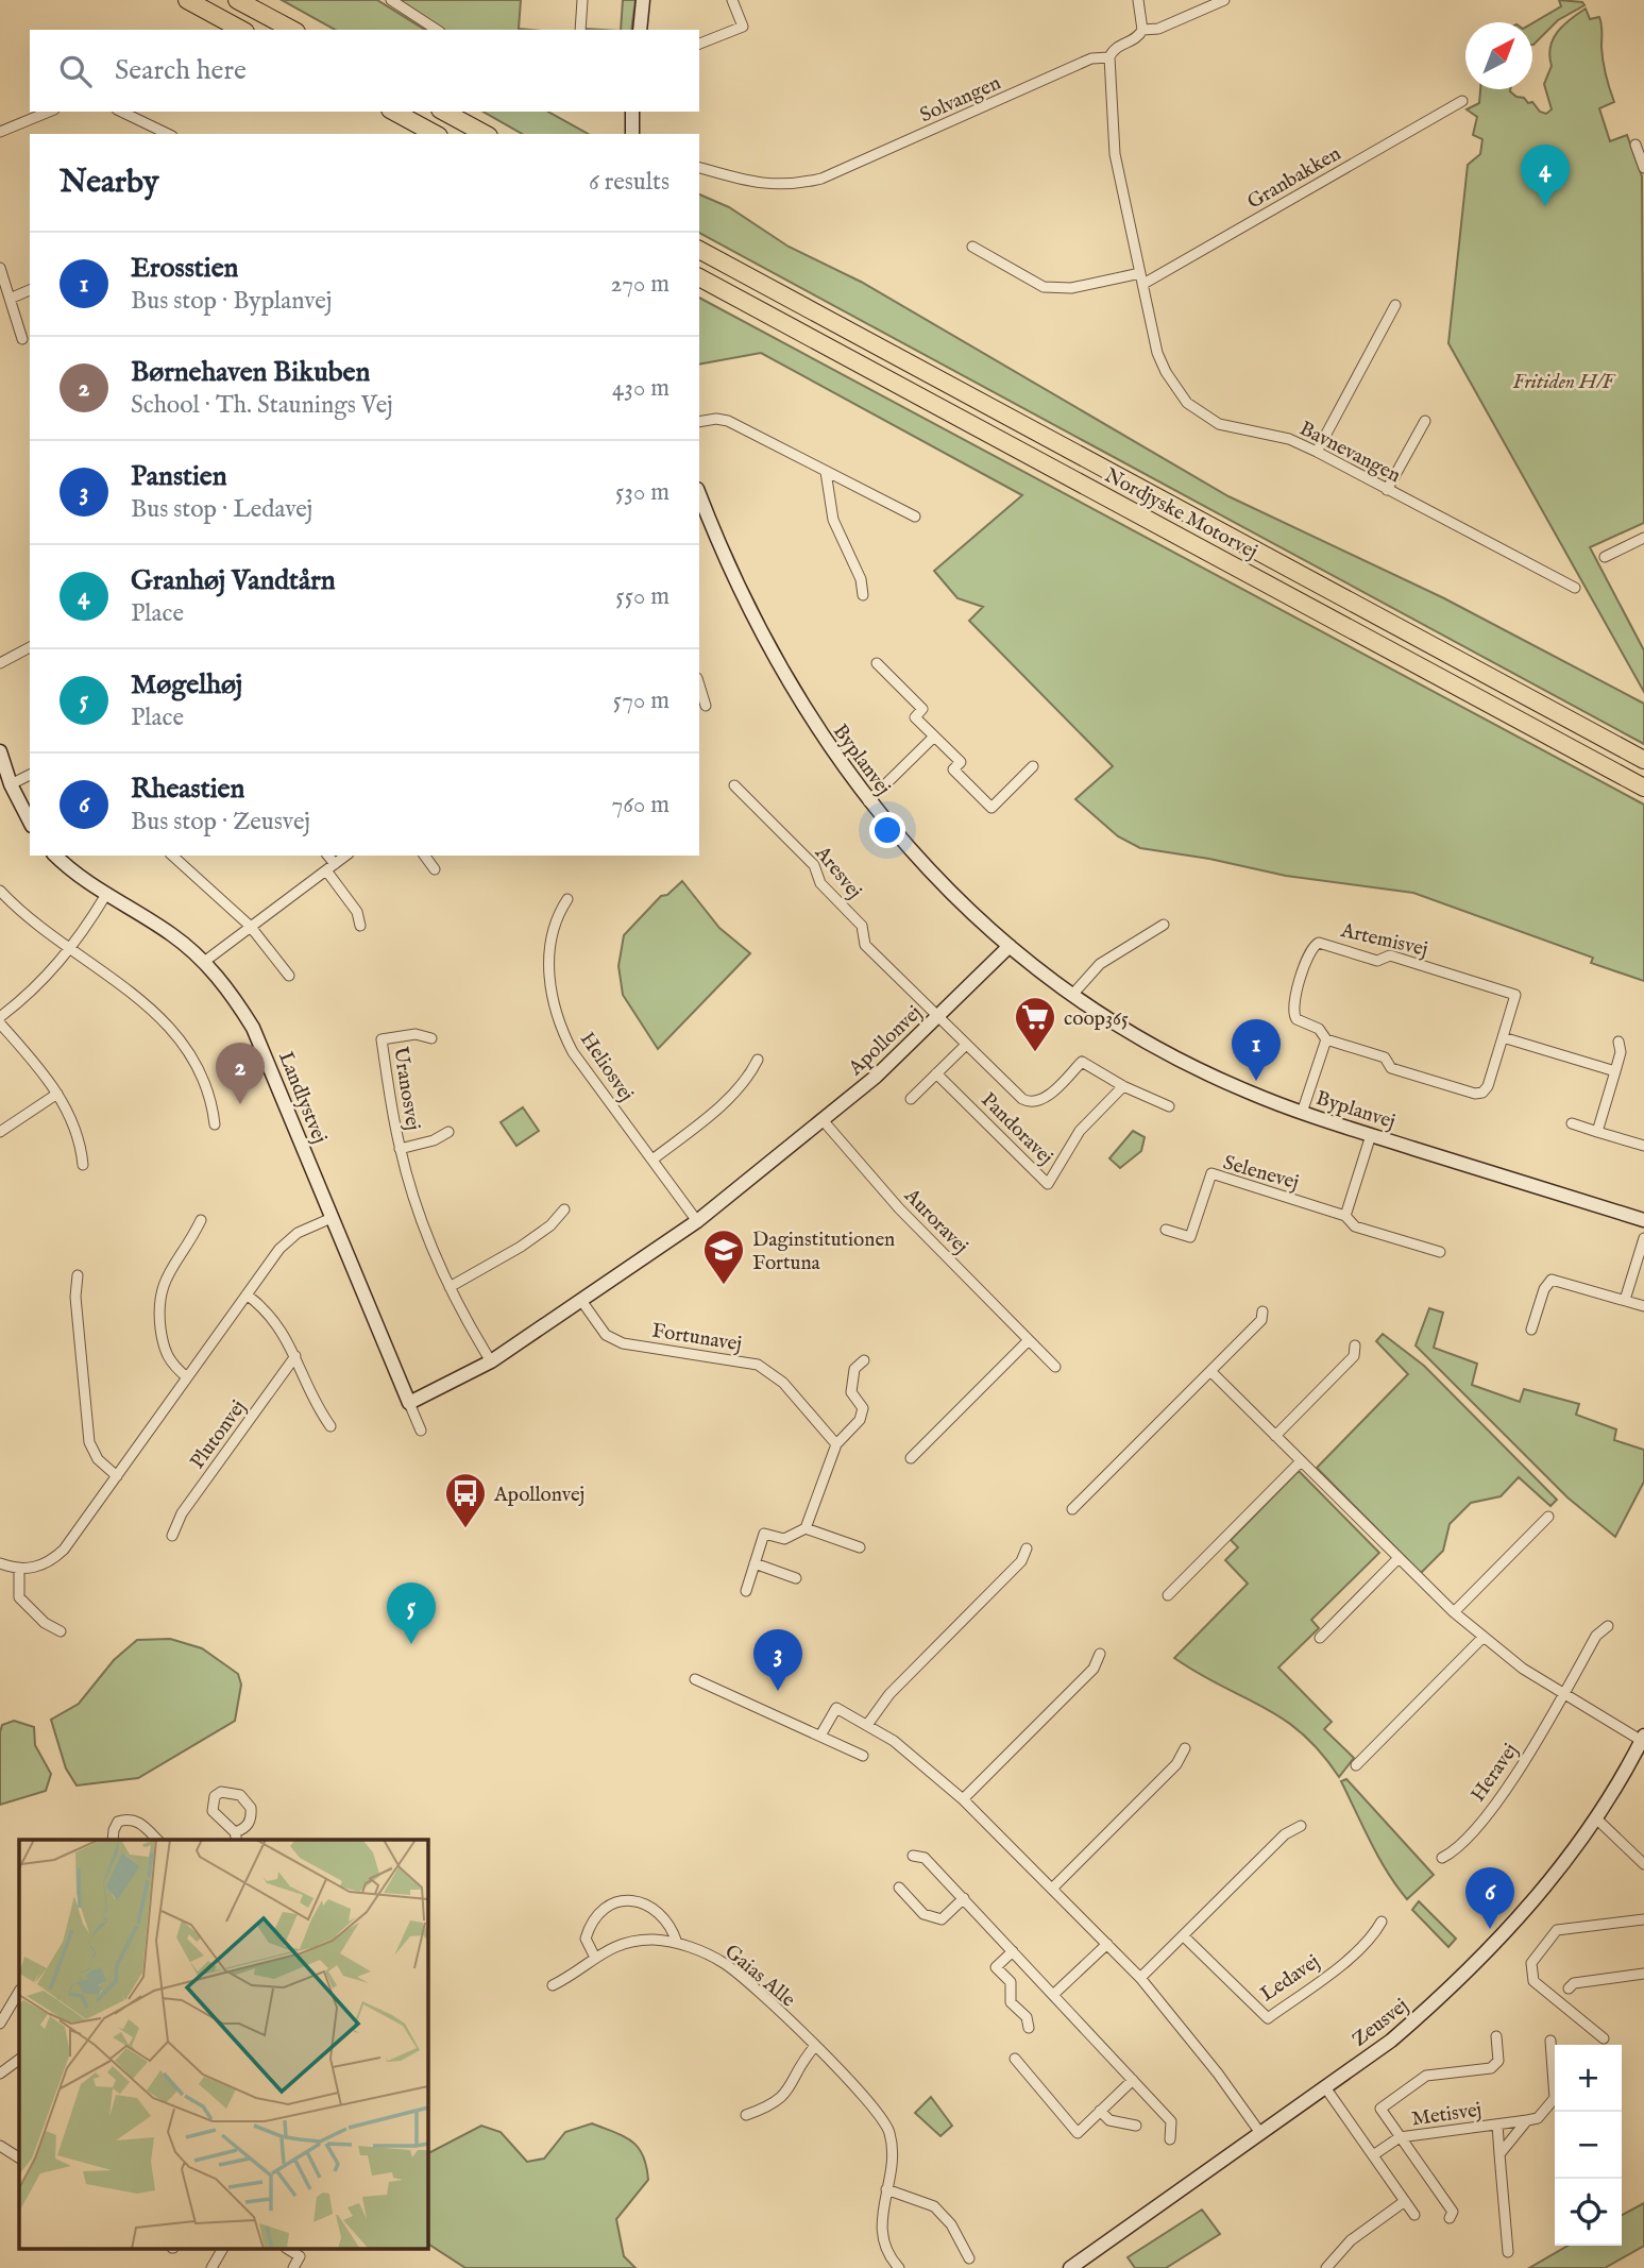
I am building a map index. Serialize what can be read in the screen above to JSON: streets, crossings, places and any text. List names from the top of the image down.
{
  "streets": {
    "highway": ["Nordjyske Motorvej"],
    "street": [
      "Solvangen",
      "Granbakken",
      "Bavnevangen",
      "Byplanvej",
      "Aresvej",
      "Artemisvej",
      "Apollonvej",
      "Heliosvej",
      "Uranosvej",
      "Landlystvej",
      "Pandoravej",
      "Selenevej",
      "Auroravej",
      "Fortunavej",
      "Plutonvej",
      "Heravej",
      "Gaias Alle",
      "Ledavej",
      "Zeusvej",
      "Metisvej"
    ]
  },
  "crossings": [
    ["Solvangen", "Bavnevangen"],
    ["Granbakken", "Bavnevangen"],
    ["Byplanvej", "Apollonvej"],
    ["Aresvej", "Apollonvej"],
    ["Aresvej", "Pandoravej"],
    ["Apollonvej", "Heliosvej"],
    ["Apollonvej", "Uranosvej"],
    ["Apollonvej", "Landlystvej"],
    ["Apollonvej", "Pandoravej"],
    ["Apollonvej", "Auroravej"],
    ["Apollonvej", "Fortunavej"]
  ],
  "parks": ["Fritiden H/F"],
  "places": {
    "supermarket": ["coop365"],
    "school or university": ["Daginstitutionen Fortuna"],
    "bus stop": ["Apollonvej"]
  },
  "north": "top right",
  "page": {
    "search": "Search here",
    "heading": ["Nearby", "6 results"],
    "pins": [
      "4",
      "1",
      "2",
      "5",
      "3",
      "6"
    ],
    "list": [
      {
        "mark": "1",
        "name": "Erosstien",
        "note": "Bus stop · Byplanvej",
        "value": "270 m"
      },
      {
        "mark": "2",
        "name": "Børnehaven Bikuben",
        "note": "School · Th. Staunings Vej",
        "value": "430 m"
      },
      {
        "mark": "3",
        "name": "Panstien",
        "note": "Bus stop · Ledavej",
        "value": "530 m"
      },
      {
        "mark": "4",
        "name": "Granhøj Vandtårn",
        "note": "Place",
        "value": "550 m"
      },
      {
        "mark": "5",
        "name": "Møgelhøj",
        "note": "Place",
        "value": "570 m"
      },
      {
        "mark": "6",
        "name": "Rheastien",
        "note": "Bus stop · Zeusvej",
        "value": "760 m"
      }
    ],
    "map_buttons": ["+", "−"]
  }
}
